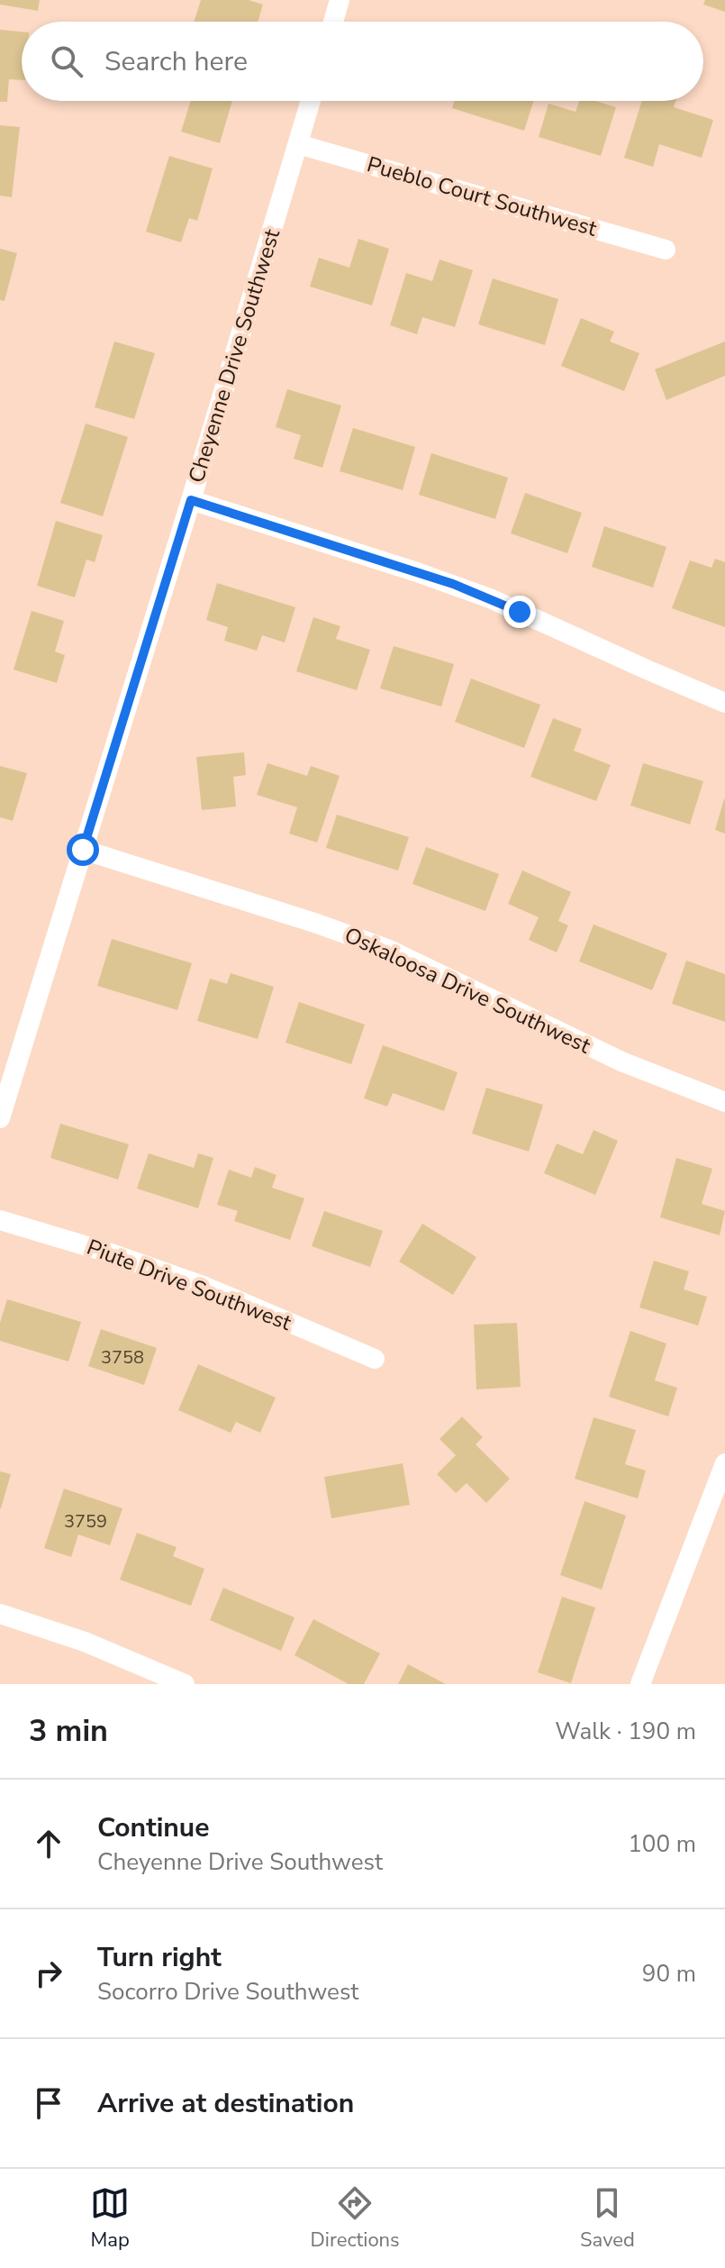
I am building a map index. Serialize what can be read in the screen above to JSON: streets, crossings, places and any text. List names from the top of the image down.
{
  "streets": {
    "street": [
      "Pueblo Court Southwest",
      "Cheyenne Drive Southwest",
      "Oskaloosa Drive Southwest",
      "Piute Drive Southwest"
    ]
  },
  "crossings": [
    ["Pueblo Court Southwest", "Cheyenne Drive Southwest"],
    ["Cheyenne Drive Southwest", "Oskaloosa Drive Southwest"]
  ],
  "house_numbers": ["3758", "3759"],
  "page": {
    "search": "Search here",
    "heading": ["3 min", "Walk · 190 m"],
    "list": [
      ["Continue", "Cheyenne Drive Southwest", "100 m"],
      ["Turn right", "Socorro Drive Southwest", "90 m"],
      "Arrive at destination"
    ],
    "nav": ["Map", "Directions", "Saved"]
  }
}
